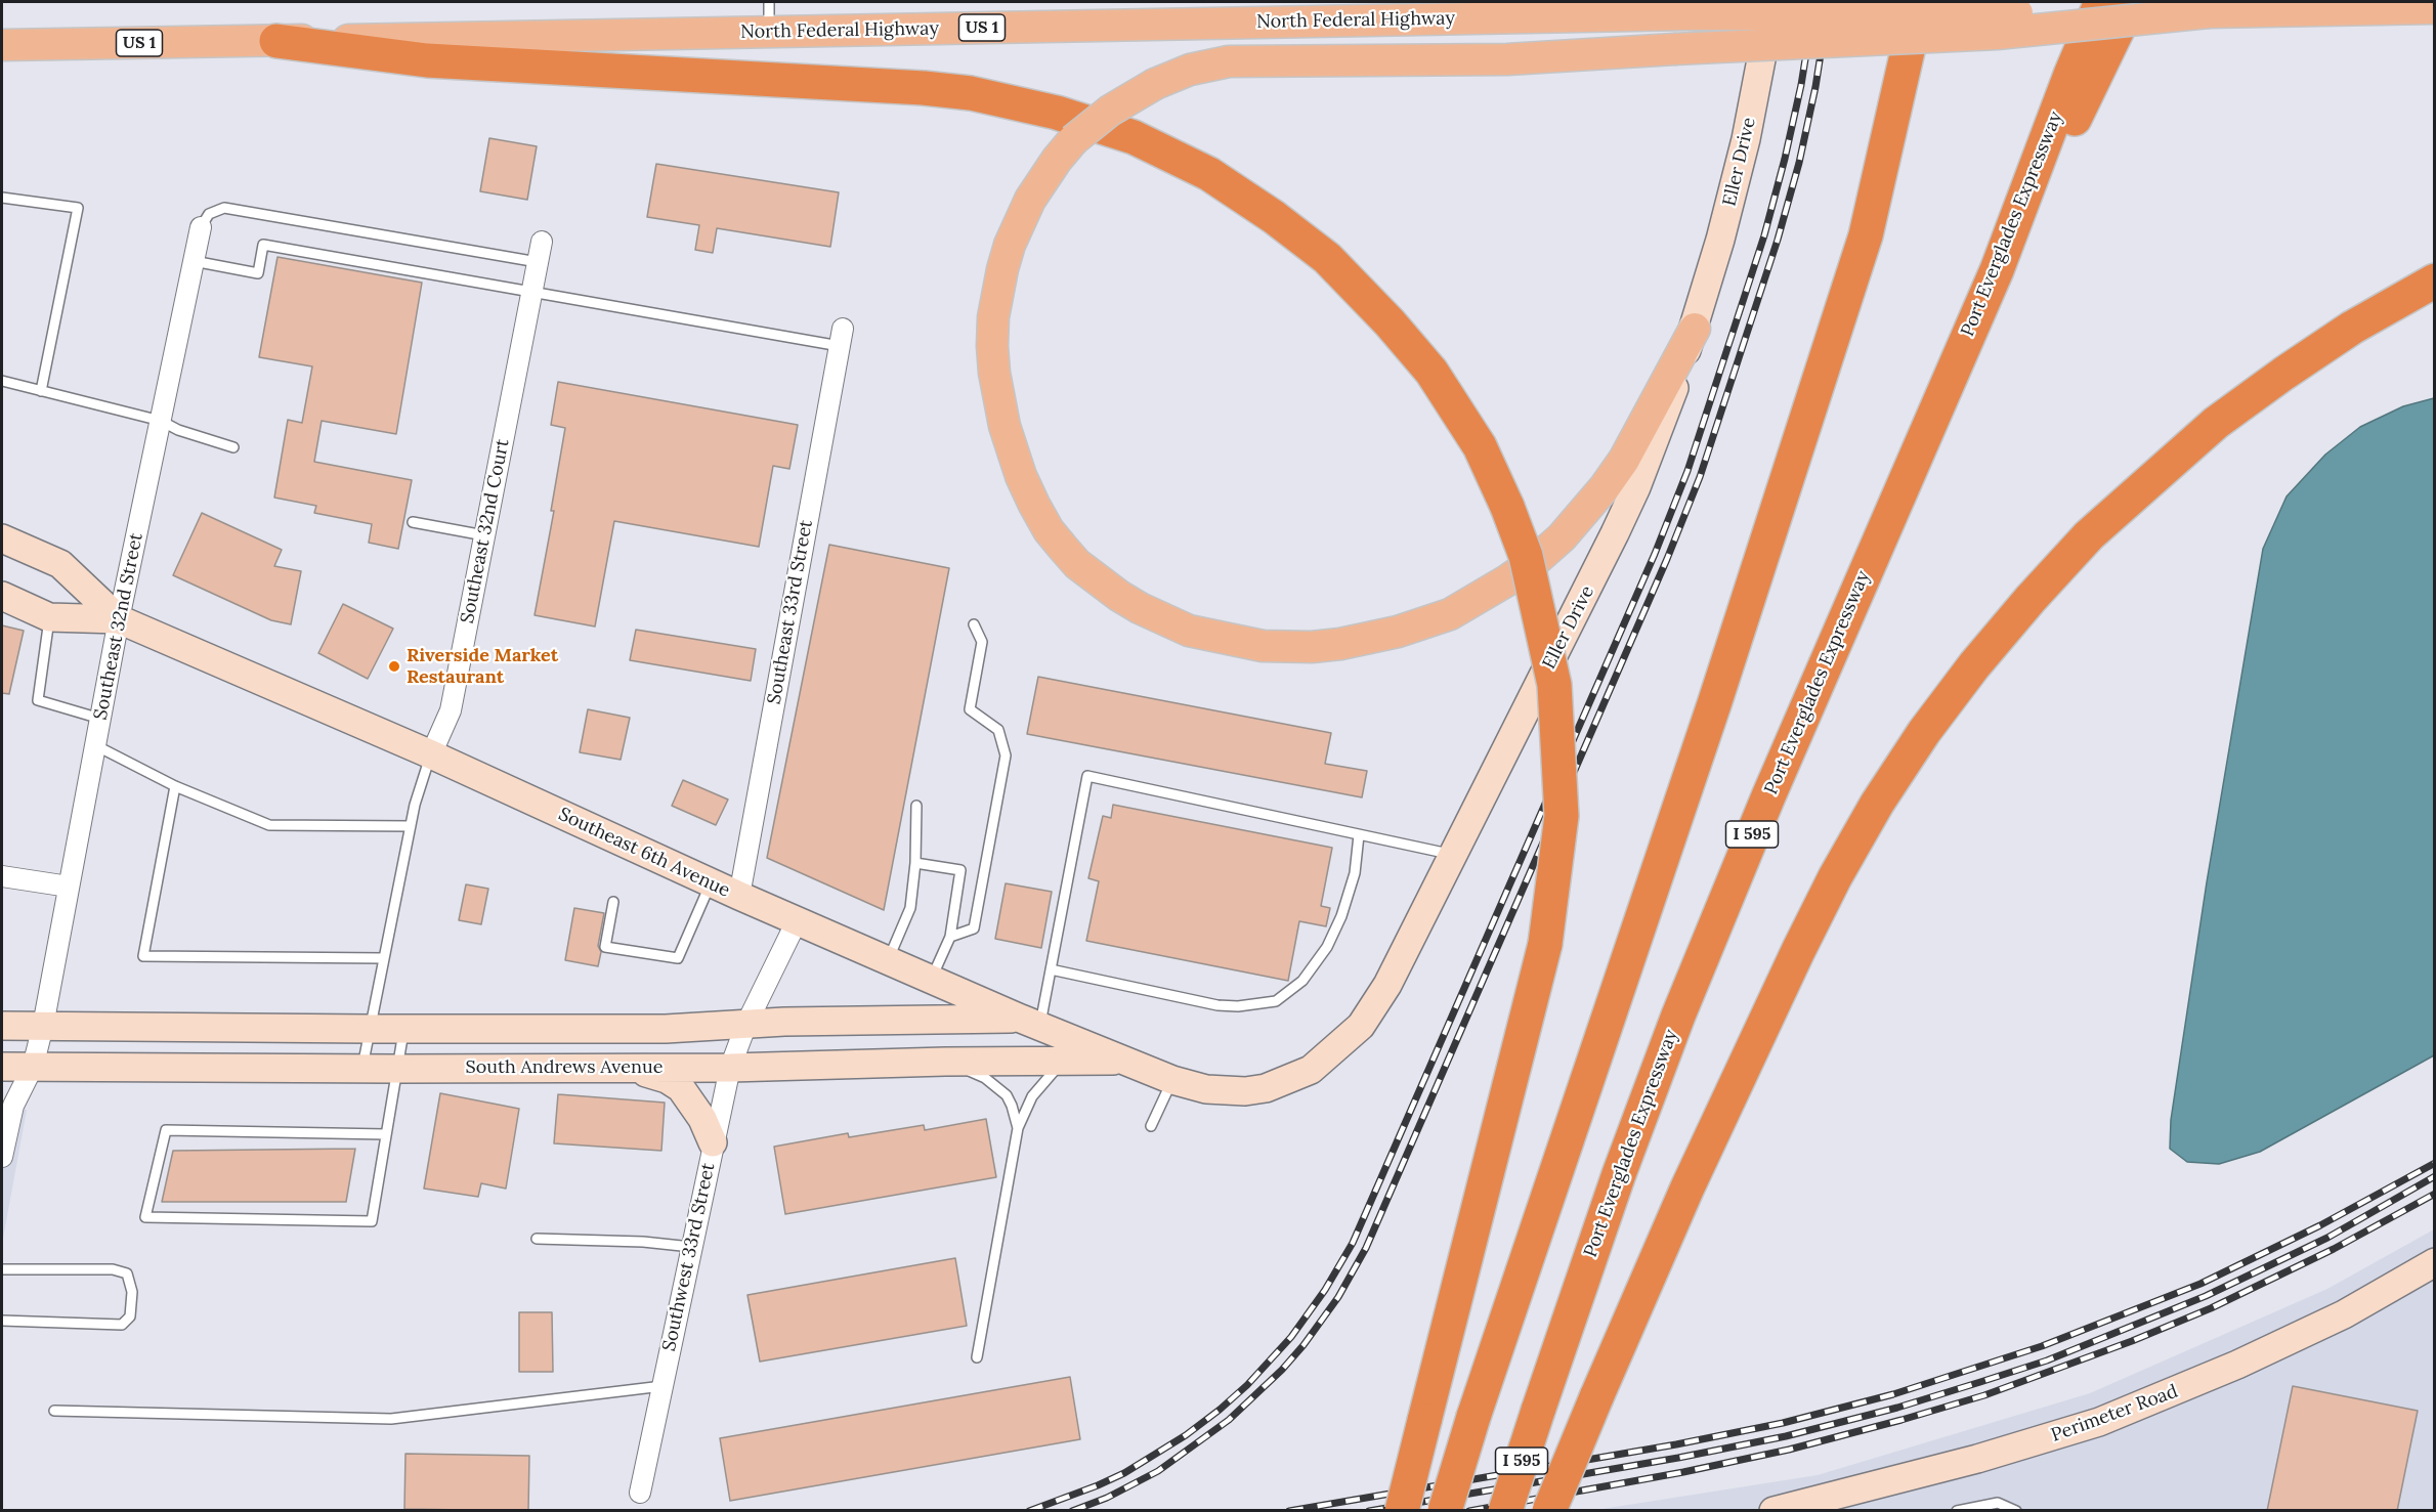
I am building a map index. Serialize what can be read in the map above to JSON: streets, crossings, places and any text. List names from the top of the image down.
{
  "streets": {
    "highway": ["Port Everglades Expressway", "I 595"],
    "main road": ["North Federal Highway", "US 1"],
    "street": [
      "Eller Drive",
      "Southeast 32nd Court",
      "Southeast 33rd Street",
      "Southeast 32nd Street",
      "Southeast 6th Avenue",
      "South Andrews Avenue",
      "Southwest 33rd Street",
      "Perimeter Road"
    ]
  },
  "crossings": [
    ["North Federal Highway", "US 1"],
    ["Eller Drive", "Southeast 6th Avenue"],
    ["Southeast 32nd Court", "Southeast 6th Avenue"],
    ["Southeast 32nd Court", "South Andrews Avenue"],
    ["Southeast 33rd Street", "Southeast 6th Avenue"],
    ["Southeast 32nd Street", "Southeast 6th Avenue"],
    ["Southeast 32nd Street", "South Andrews Avenue"],
    ["Southeast 6th Avenue", "South Andrews Avenue"],
    ["Southeast 6th Avenue", "Southwest 33rd Street"],
    ["South Andrews Avenue", "Southwest 33rd Street"]
  ],
  "places": ["Riverside Market Restaurant"]
}
